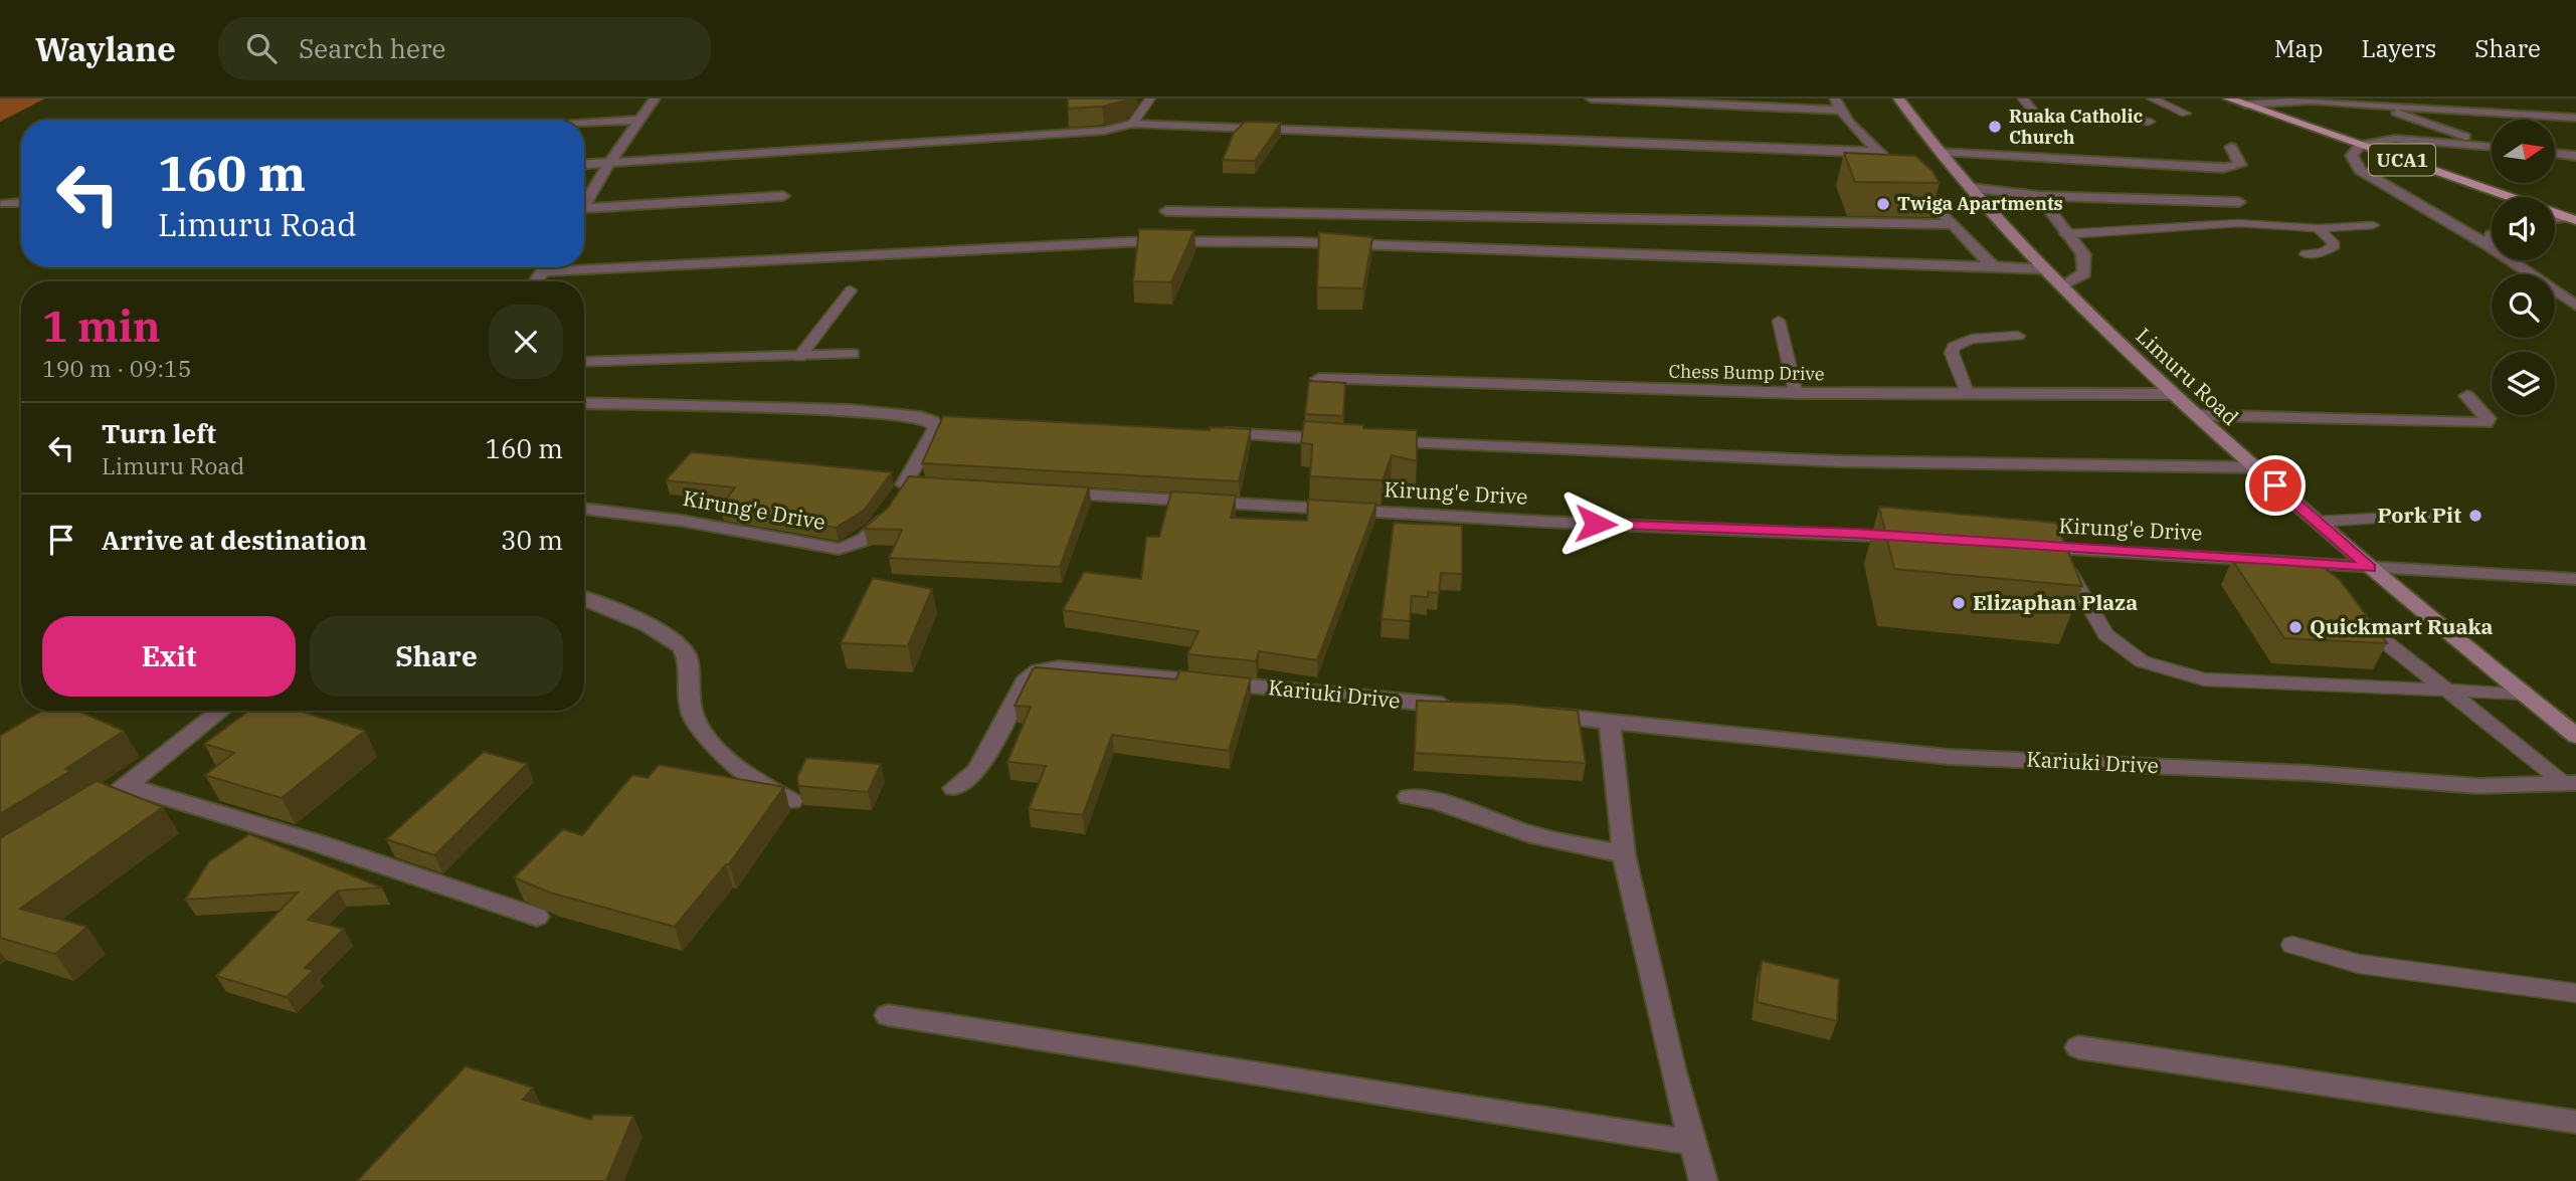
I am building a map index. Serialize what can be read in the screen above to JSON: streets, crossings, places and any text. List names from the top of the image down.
{
  "streets": {
    "main road": ["UCA1", "Limuru Road"],
    "street": ["Chess Bump Drive", "Kirung'e Drive", "Kariuki Drive"]
  },
  "crossings": [
    ["Chess Bump Drive", "Limuru Road"],
    ["Limuru Road", "Kirung'e Drive"]
  ],
  "places": [
    "Ruaka Catholic Church",
    "Twiga Apartments",
    "Pork Pit",
    "Elizaphan Plaza",
    "Quickmart Ruaka"
  ],
  "north": "right",
  "page": {
    "header": "Waylane",
    "search": "Search here",
    "nav": ["Map", "Layers", "Share"],
    "turn": ["160 m", "Limuru Road"],
    "heading": ["1 min", "190 m · 09:15"],
    "list": [
      {
        "name": "Turn left",
        "note": "Limuru Road",
        "value": "160 m"
      },
      {
        "name": "Arrive at destination",
        "value": "30 m"
      }
    ],
    "buttons": ["Exit", "Share"]
  }
}
